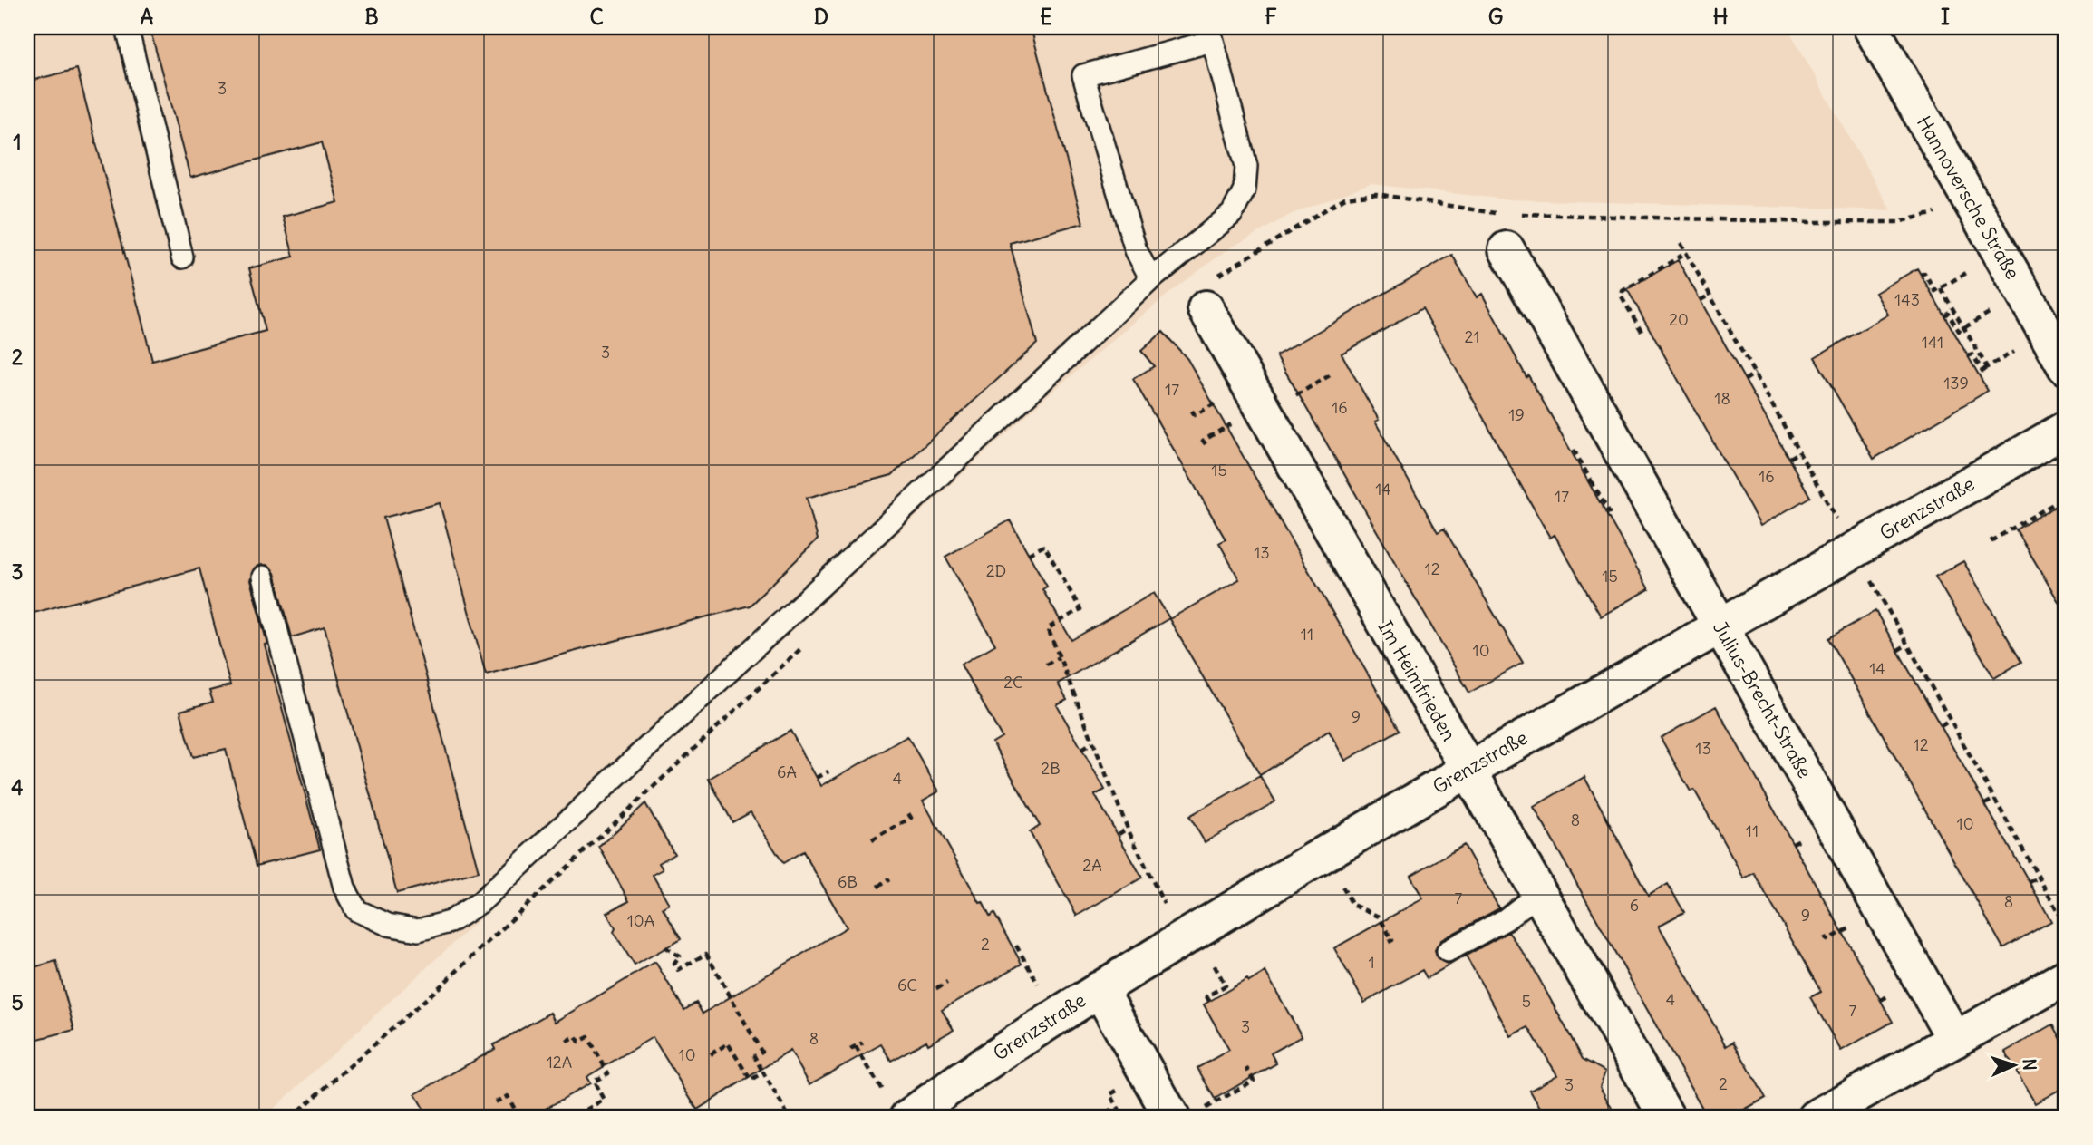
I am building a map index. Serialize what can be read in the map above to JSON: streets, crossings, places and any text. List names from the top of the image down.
{
  "streets": {
    "street": [
      "Hannoversche Straße",
      "Grenzstraße",
      "Im Heimfrieden",
      "Julius-Brecht-Straße"
    ]
  },
  "crossings": [
    ["Grenzstraße", "Im Heimfrieden"],
    ["Grenzstraße", "Julius-Brecht-Straße"]
  ],
  "house_numbers": [
    "3",
    "143",
    "20",
    "21",
    "141",
    "3",
    "139",
    "17",
    "18",
    "16",
    "19",
    "15",
    "16",
    "14",
    "17",
    "13",
    "12",
    "2D",
    "15",
    "11",
    "10",
    "14",
    "2C",
    "9",
    "12",
    "13",
    "2B",
    "6A",
    "4",
    "8",
    "10",
    "11",
    "2A",
    "6B",
    "7",
    "8",
    "6",
    "9",
    "10A",
    "2",
    "1",
    "6C",
    "4",
    "5",
    "7",
    "3",
    "8",
    "10",
    "12A",
    "2",
    "3"
  ],
  "north": "right",
  "grid": {
    "columns": [
      "A",
      "B",
      "C",
      "D",
      "E",
      "F",
      "G",
      "H",
      "I"
    ],
    "rows": [
      "1",
      "2",
      "3",
      "4",
      "5"
    ]
  }
}
